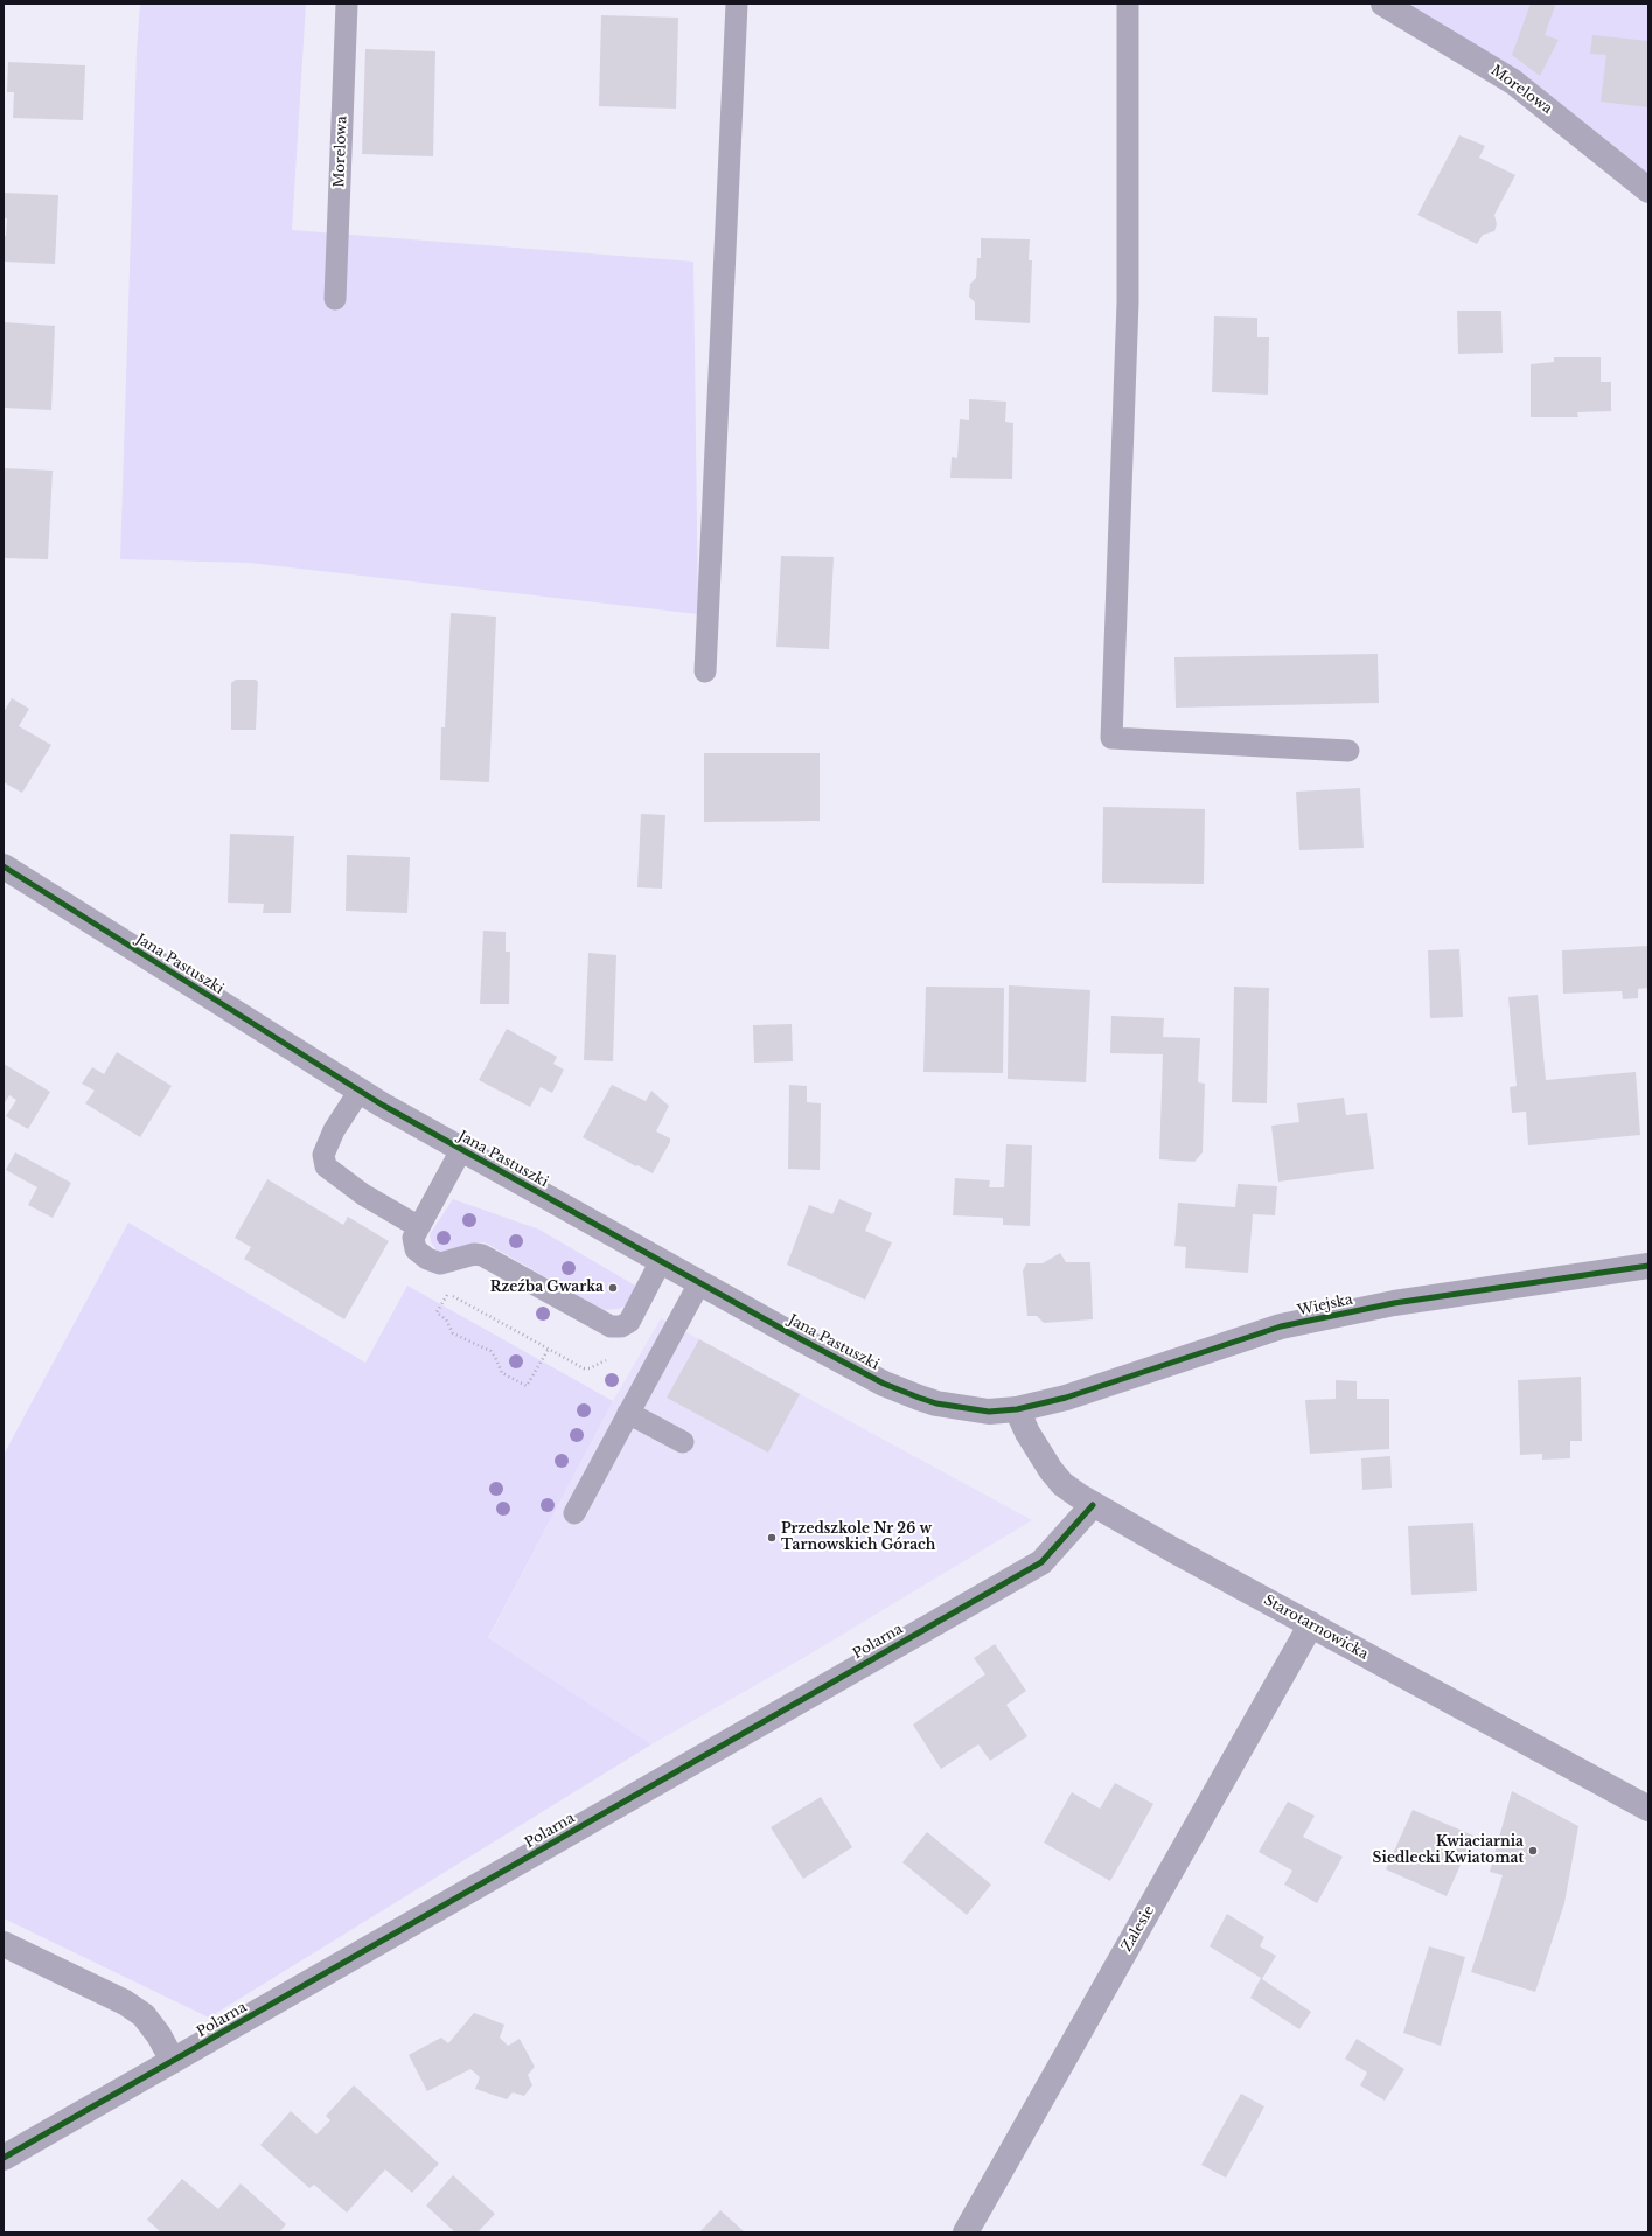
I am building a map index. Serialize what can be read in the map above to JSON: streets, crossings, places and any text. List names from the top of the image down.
{
  "streets": {
    "street": [
      "Morelowa",
      "Jana Pastuszki",
      "Wiejska",
      "Starotarnowicka",
      "Polarna",
      "Zalesie"
    ]
  },
  "crossings": [
    ["Jana Pastuszki", "Wiejska"],
    ["Jana Pastuszki", "Starotarnowicka"],
    ["Wiejska", "Starotarnowicka"],
    ["Starotarnowicka", "Polarna"],
    ["Starotarnowicka", "Zalesie"]
  ],
  "places": ["Rzeźba Gwarka", "Przedszkole Nr 26 w Tarnowskich Górach", "Kwiaciarnia Siedlecki Kwiatomat"]
}
